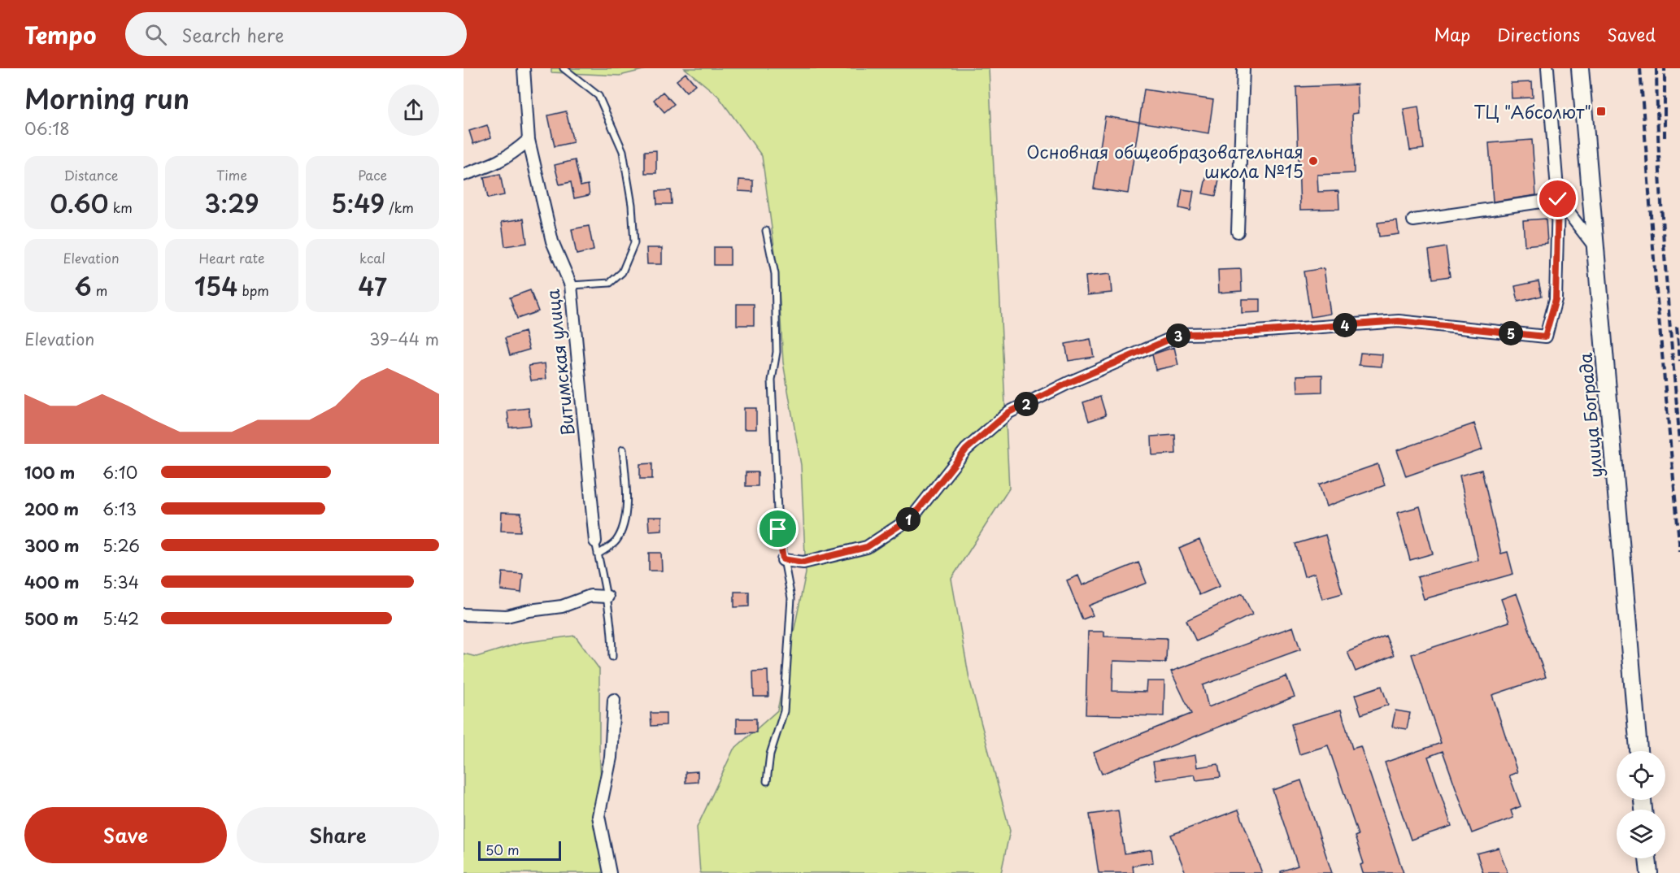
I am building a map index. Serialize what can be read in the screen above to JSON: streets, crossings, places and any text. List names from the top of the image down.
{
  "streets": {
    "main road": ["улица Бограда"],
    "street": ["Витимская улица"]
  },
  "places": {
    "transit": ["ТЦ \"Абсолют\""],
    "other": ["Основная общеобразовательная школа №15"]
  },
  "scale_bar": "50 m",
  "page": {
    "header": "Tempo",
    "search": "Search here",
    "nav": ["Map", "Directions", "Saved"],
    "heading": ["Morning run", "06:18"],
    "stats": [
      ["Distance", "0.60 km"],
      ["Time", "3:29"],
      ["Pace", "5:49 /km"],
      ["Elevation", "6 m"],
      ["Heart rate", "154 bpm"],
      ["kcal", "47"]
    ],
    "pins": [
      "4",
      "5",
      "3",
      "2",
      "1"
    ],
    "chart": ["Elevation", "39–44 m"],
    "list": [
      {
        "name": "100 m",
        "note": "6:10"
      },
      {
        "name": "200 m",
        "note": "6:13"
      },
      {
        "name": "300 m",
        "note": "5:26"
      },
      {
        "name": "400 m",
        "note": "5:34"
      },
      {
        "name": "500 m",
        "note": "5:42"
      }
    ],
    "buttons": ["Save", "Share"],
    "scale": "50 m"
  }
}
